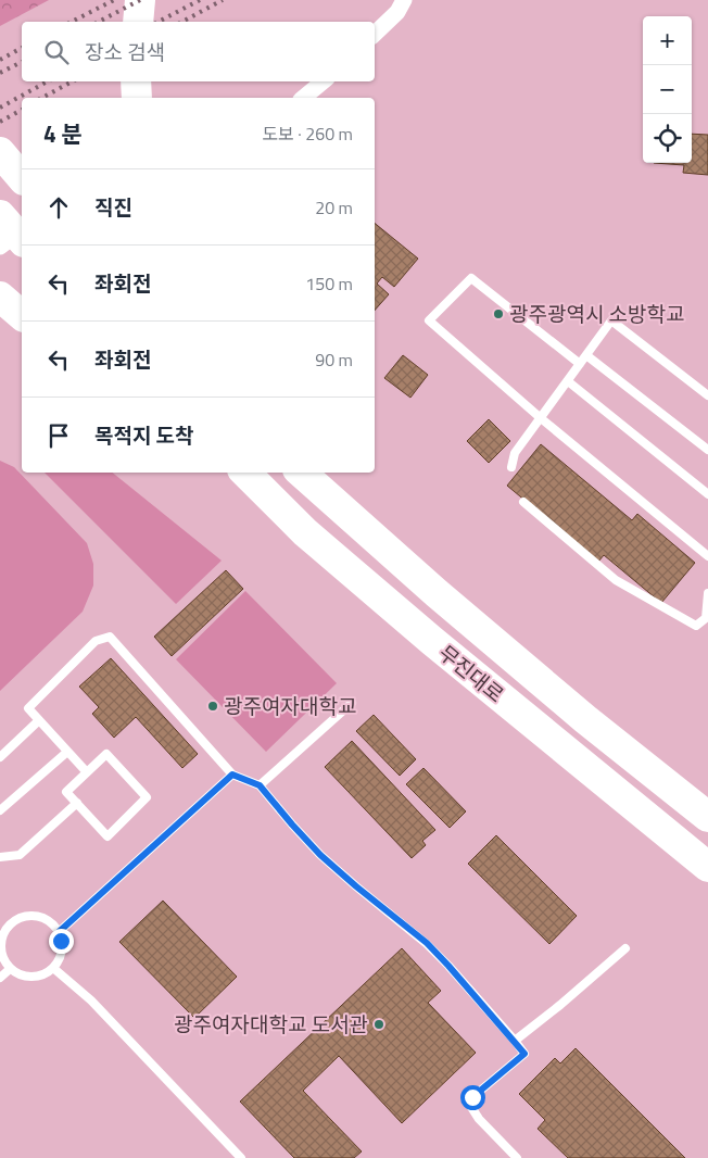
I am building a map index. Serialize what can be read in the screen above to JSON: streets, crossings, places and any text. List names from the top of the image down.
{
  "streets": {
    "highway": ["무진대로"]
  },
  "places": ["광주광역시 소방학교", "광주여자대학교", "광주여자대학교 도서관"],
  "page": {
    "map_buttons": ["+", "−"],
    "search": "장소 검색",
    "heading": ["4 분", "도보 · 260 m"],
    "list": [
      ["직진", "20 m"],
      ["좌회전", "150 m"],
      ["좌회전", "90 m"],
      "목적지 도착"
    ]
  }
}
